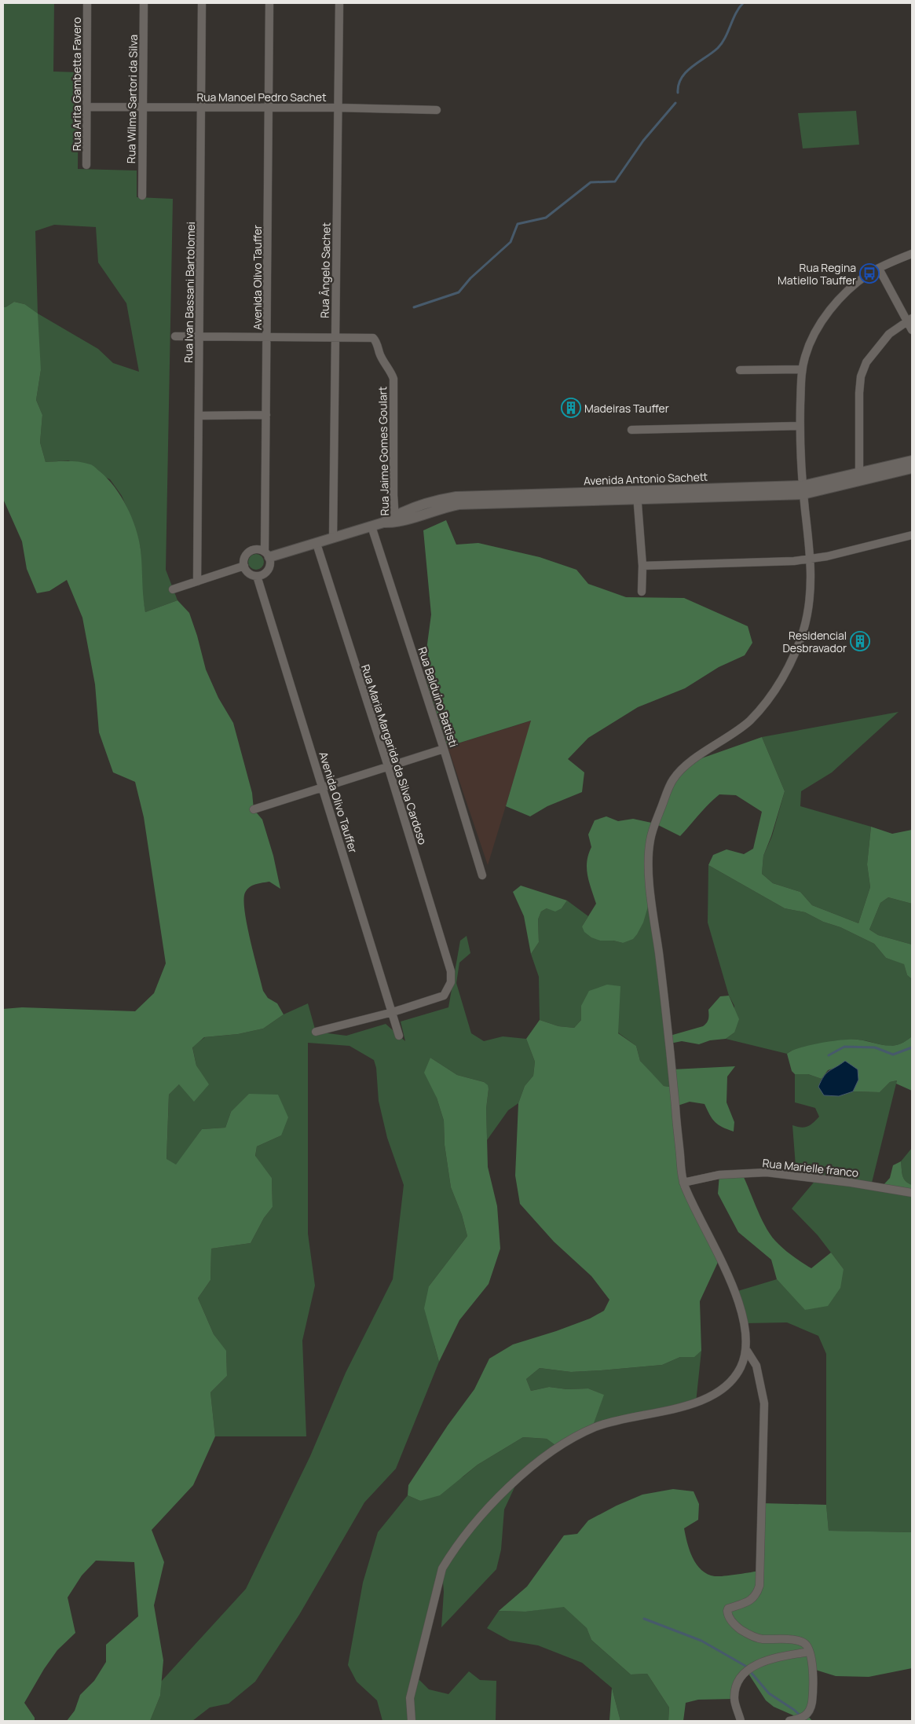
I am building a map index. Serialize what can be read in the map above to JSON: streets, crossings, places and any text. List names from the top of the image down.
{
  "streets": {
    "street": [
      "Rua Arita Gambetta Favero",
      "Rua Manoel Pedro Sachet",
      "Rua Wilma Sartori da Silva",
      "Rua Ângelo Sachet",
      "Avenida Olivo Tauffer",
      "Rua Ivan Bassani Bartolomei",
      "Rua Jaime Gomes Goulart",
      "Avenida Antonio Sachett",
      "Rua Balduíno Battisti",
      "Rua Maria Margarida da Silva Cardoso",
      "Rua Marielle franco"
    ]
  },
  "crossings": [
    ["Rua Arita Gambetta Favero", "Rua Manoel Pedro Sachet"],
    ["Rua Manoel Pedro Sachet", "Rua Wilma Sartori da Silva"],
    ["Rua Manoel Pedro Sachet", "Rua Ângelo Sachet"],
    ["Rua Manoel Pedro Sachet", "Avenida Olivo Tauffer"],
    ["Rua Manoel Pedro Sachet", "Rua Ivan Bassani Bartolomei"],
    ["Rua Ângelo Sachet", "Rua Jaime Gomes Goulart"],
    ["Rua Ângelo Sachet", "Avenida Antonio Sachett"],
    ["Avenida Olivo Tauffer", "Avenida Antonio Sachett"],
    ["Avenida Olivo Tauffer", "Rua Maria Margarida da Silva Cardoso"],
    ["Rua Jaime Gomes Goulart", "Avenida Antonio Sachett"],
    ["Avenida Antonio Sachett", "Rua Balduíno Battisti"],
    ["Avenida Antonio Sachett", "Rua Maria Margarida da Silva Cardoso"]
  ],
  "places": {
    "bus stop": ["Rua Regina Matiello Tauffer"],
    "building": ["Madeiras Tauffer", "Residencial Desbravador"]
  }
}
